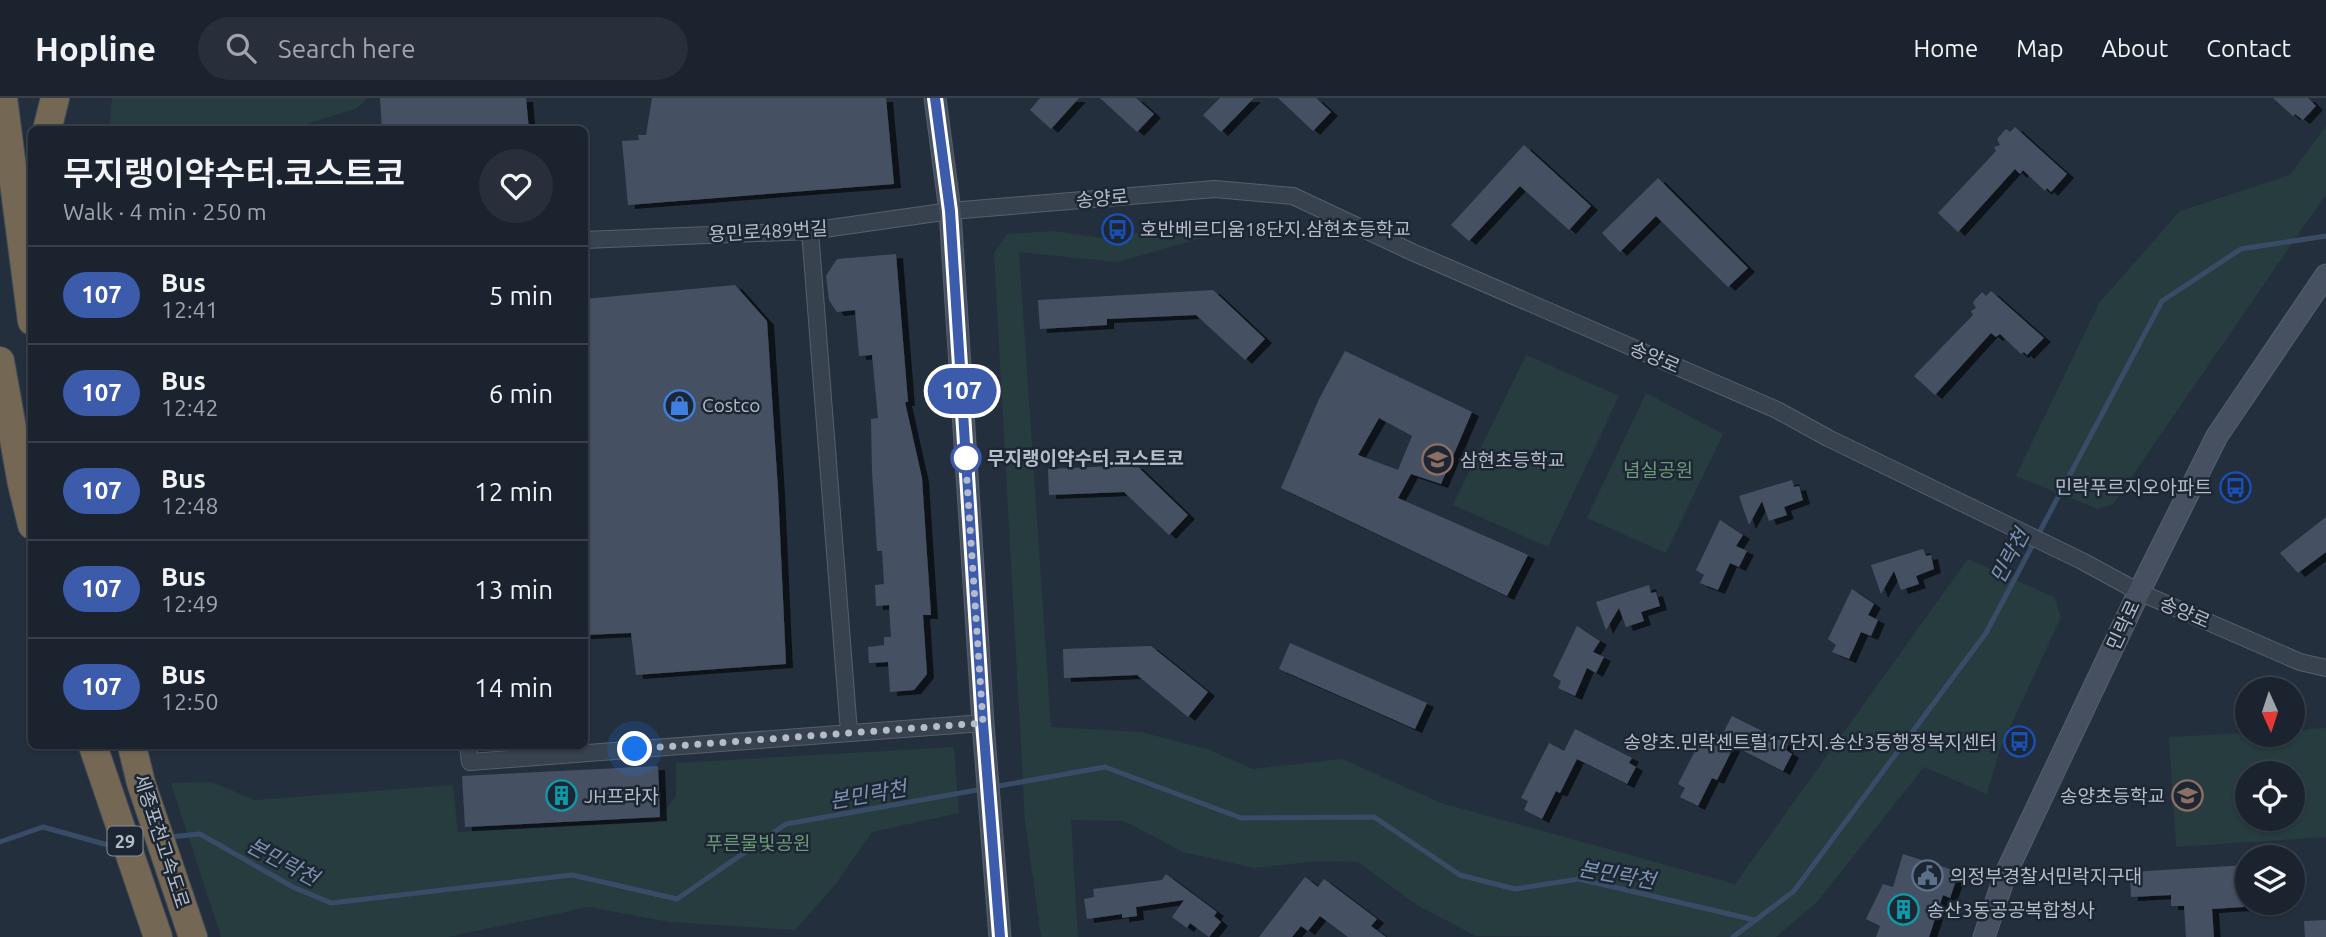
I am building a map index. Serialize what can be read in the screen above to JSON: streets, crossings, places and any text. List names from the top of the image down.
{
  "streets": {
    "highway": ["29", "세종포천고속도로"],
    "street": ["송양로", "용민로489번길", "민락로"]
  },
  "crossings": [
    ["송양로", "용민로489번길"],
    ["송양로", "민락로"]
  ],
  "water": ["민락천", "본민락천"],
  "parks": ["념실공원", "푸른물빛공원"],
  "places": {
    "bus stop": ["호반베르디움18단지.삼현초등학교", "민락푸르지오아파트", "송양초.민락센트럴17단지.송산3동행정복지센터"],
    "shop": ["Costco"],
    "other": ["무지랭이약수터.코스트코"],
    "school or university": ["삼현초등학교", "송양초등학교"],
    "building": ["JH프라자", "송산3동공공복합청사"],
    "public building": ["의정부경찰서민락지구대"]
  },
  "lines": ["bus line 107"],
  "north": "bottom",
  "page": {
    "header": "Hopline",
    "search": "Search here",
    "nav": [
      "Home",
      "Map",
      "About",
      "Contact"
    ],
    "on_map": "107",
    "heading": ["무지랭이약수터.코스트코", "Walk · 4 min · 250 m"],
    "list": [
      {
        "mark": "107",
        "name": "Bus",
        "note": "12:41",
        "value": "5 min"
      },
      {
        "mark": "107",
        "name": "Bus",
        "note": "12:42",
        "value": "6 min"
      },
      {
        "mark": "107",
        "name": "Bus",
        "note": "12:48",
        "value": "12 min"
      },
      {
        "mark": "107",
        "name": "Bus",
        "note": "12:49",
        "value": "13 min"
      },
      {
        "mark": "107",
        "name": "Bus",
        "note": "12:50",
        "value": "14 min"
      }
    ]
  }
}
